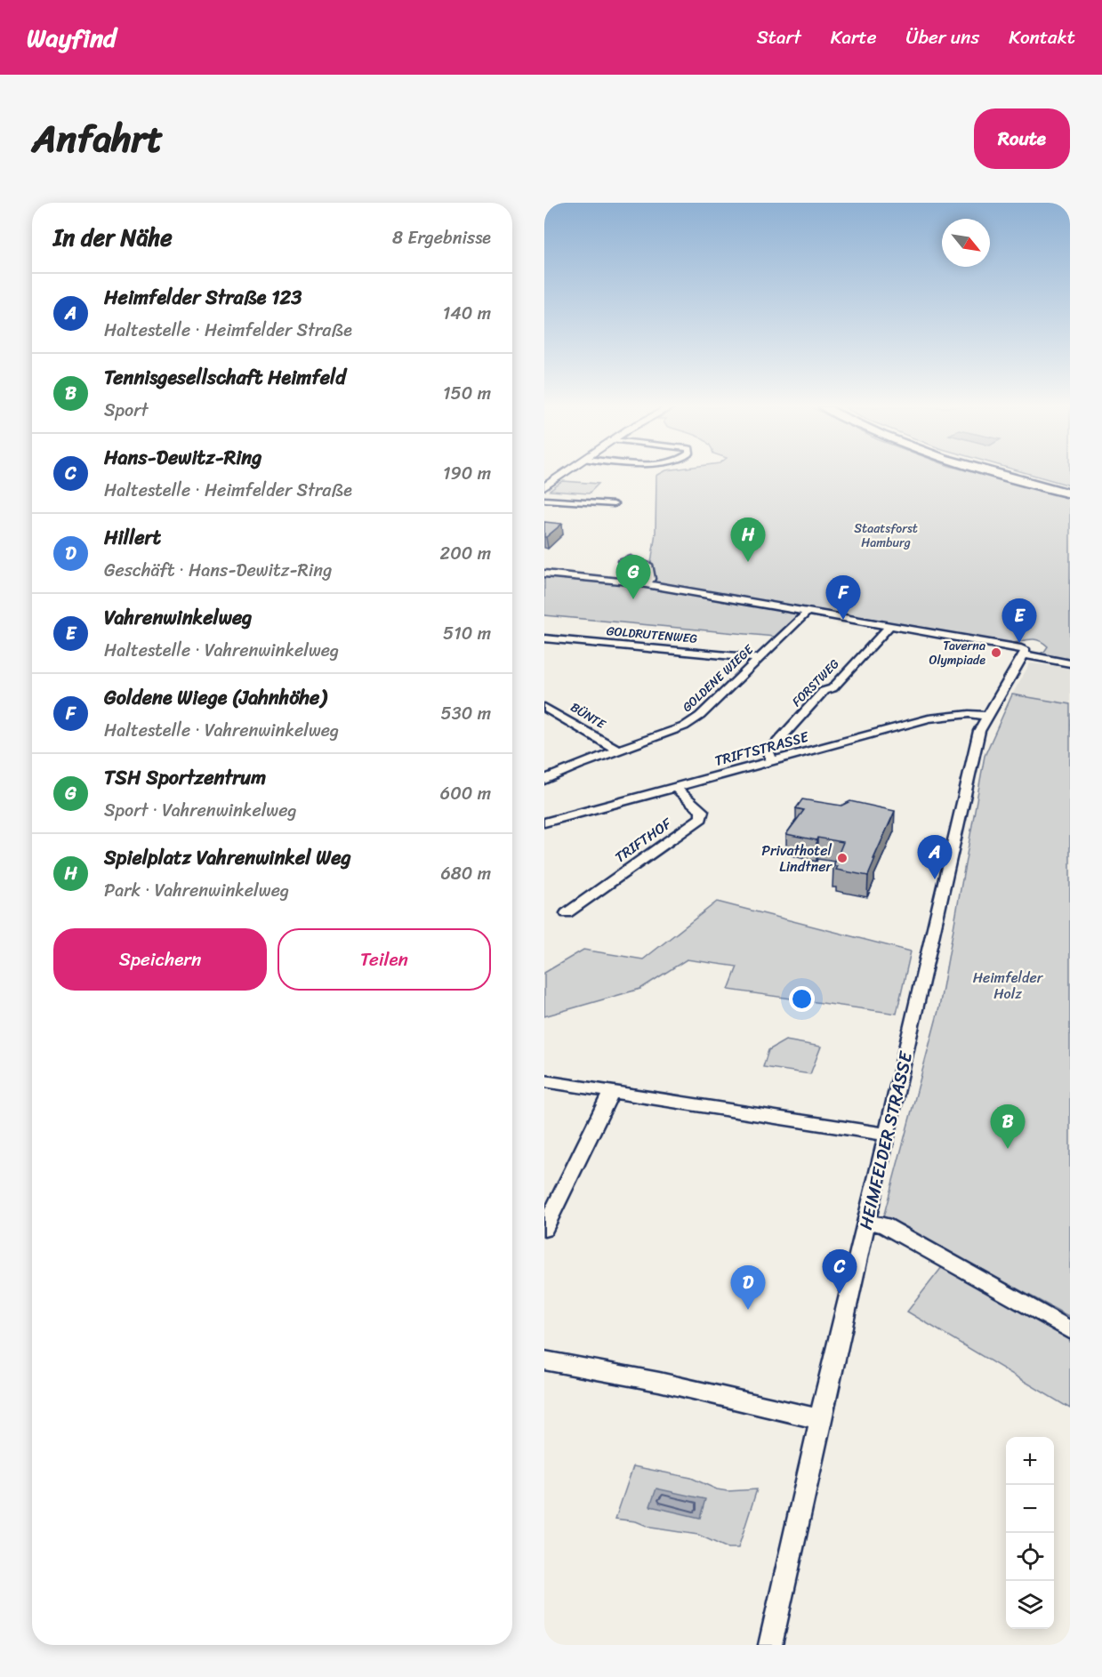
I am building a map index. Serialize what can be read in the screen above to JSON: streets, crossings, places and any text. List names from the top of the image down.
{
  "streets": {
    "street": [
      "GOLDRUTENWEG",
      "GOLDENE WIEGE",
      "FORSTWEG",
      "BÜNTE",
      "TRIFTSTRASSE",
      "TRIFTHOF",
      "HEIMFELDER STRASSE"
    ]
  },
  "crossings": [
    ["GOLDRUTENWEG", "GOLDENE WIEGE"],
    ["GOLDENE WIEGE", "BÜNTE"],
    ["FORSTWEG", "TRIFTSTRASSE"],
    ["TRIFTSTRASSE", "TRIFTHOF"],
    ["TRIFTSTRASSE", "HEIMFELDER STRASSE"]
  ],
  "parks": ["Staatsforst Hamburg", "Heimfelder Holz"],
  "places": ["Taverna Olympiade", "Privathotel Lindtner"],
  "north": "bottom right",
  "page": {
    "header": "Wayfind",
    "nav": [
      "Start",
      "Karte",
      "Über uns",
      "Kontakt"
    ],
    "title": "Anfahrt",
    "buttons": [
      "Route",
      ["Speichern", "Teilen"]
    ],
    "heading": ["In der Nähe", "8 Ergebnisse"],
    "list": [
      {
        "mark": "A",
        "name": "Heimfelder Straße 123",
        "note": "Haltestelle · Heimfelder Straße",
        "value": "140 m"
      },
      {
        "mark": "B",
        "name": "Tennisgesellschaft Heimfeld",
        "note": "Sport",
        "value": "150 m"
      },
      {
        "mark": "C",
        "name": "Hans-Dewitz-Ring",
        "note": "Haltestelle · Heimfelder Straße",
        "value": "190 m"
      },
      {
        "mark": "D",
        "name": "Hillert",
        "note": "Geschäft · Hans-Dewitz-Ring",
        "value": "200 m"
      },
      {
        "mark": "E",
        "name": "Vahrenwinkelweg",
        "note": "Haltestelle · Vahrenwinkelweg",
        "value": "510 m"
      },
      {
        "mark": "F",
        "name": "Goldene Wiege (Jahnhöhe)",
        "note": "Haltestelle · Vahrenwinkelweg",
        "value": "530 m"
      },
      {
        "mark": "G",
        "name": "TSH Sportzentrum",
        "note": "Sport · Vahrenwinkelweg",
        "value": "600 m"
      },
      {
        "mark": "H",
        "name": "Spielplatz Vahrenwinkel Weg",
        "note": "Park · Vahrenwinkelweg",
        "value": "680 m"
      }
    ],
    "pins": [
      "H",
      "G",
      "F",
      "E",
      "A",
      "B",
      "C",
      "D"
    ],
    "map_buttons": ["+", "−"]
  }
}
